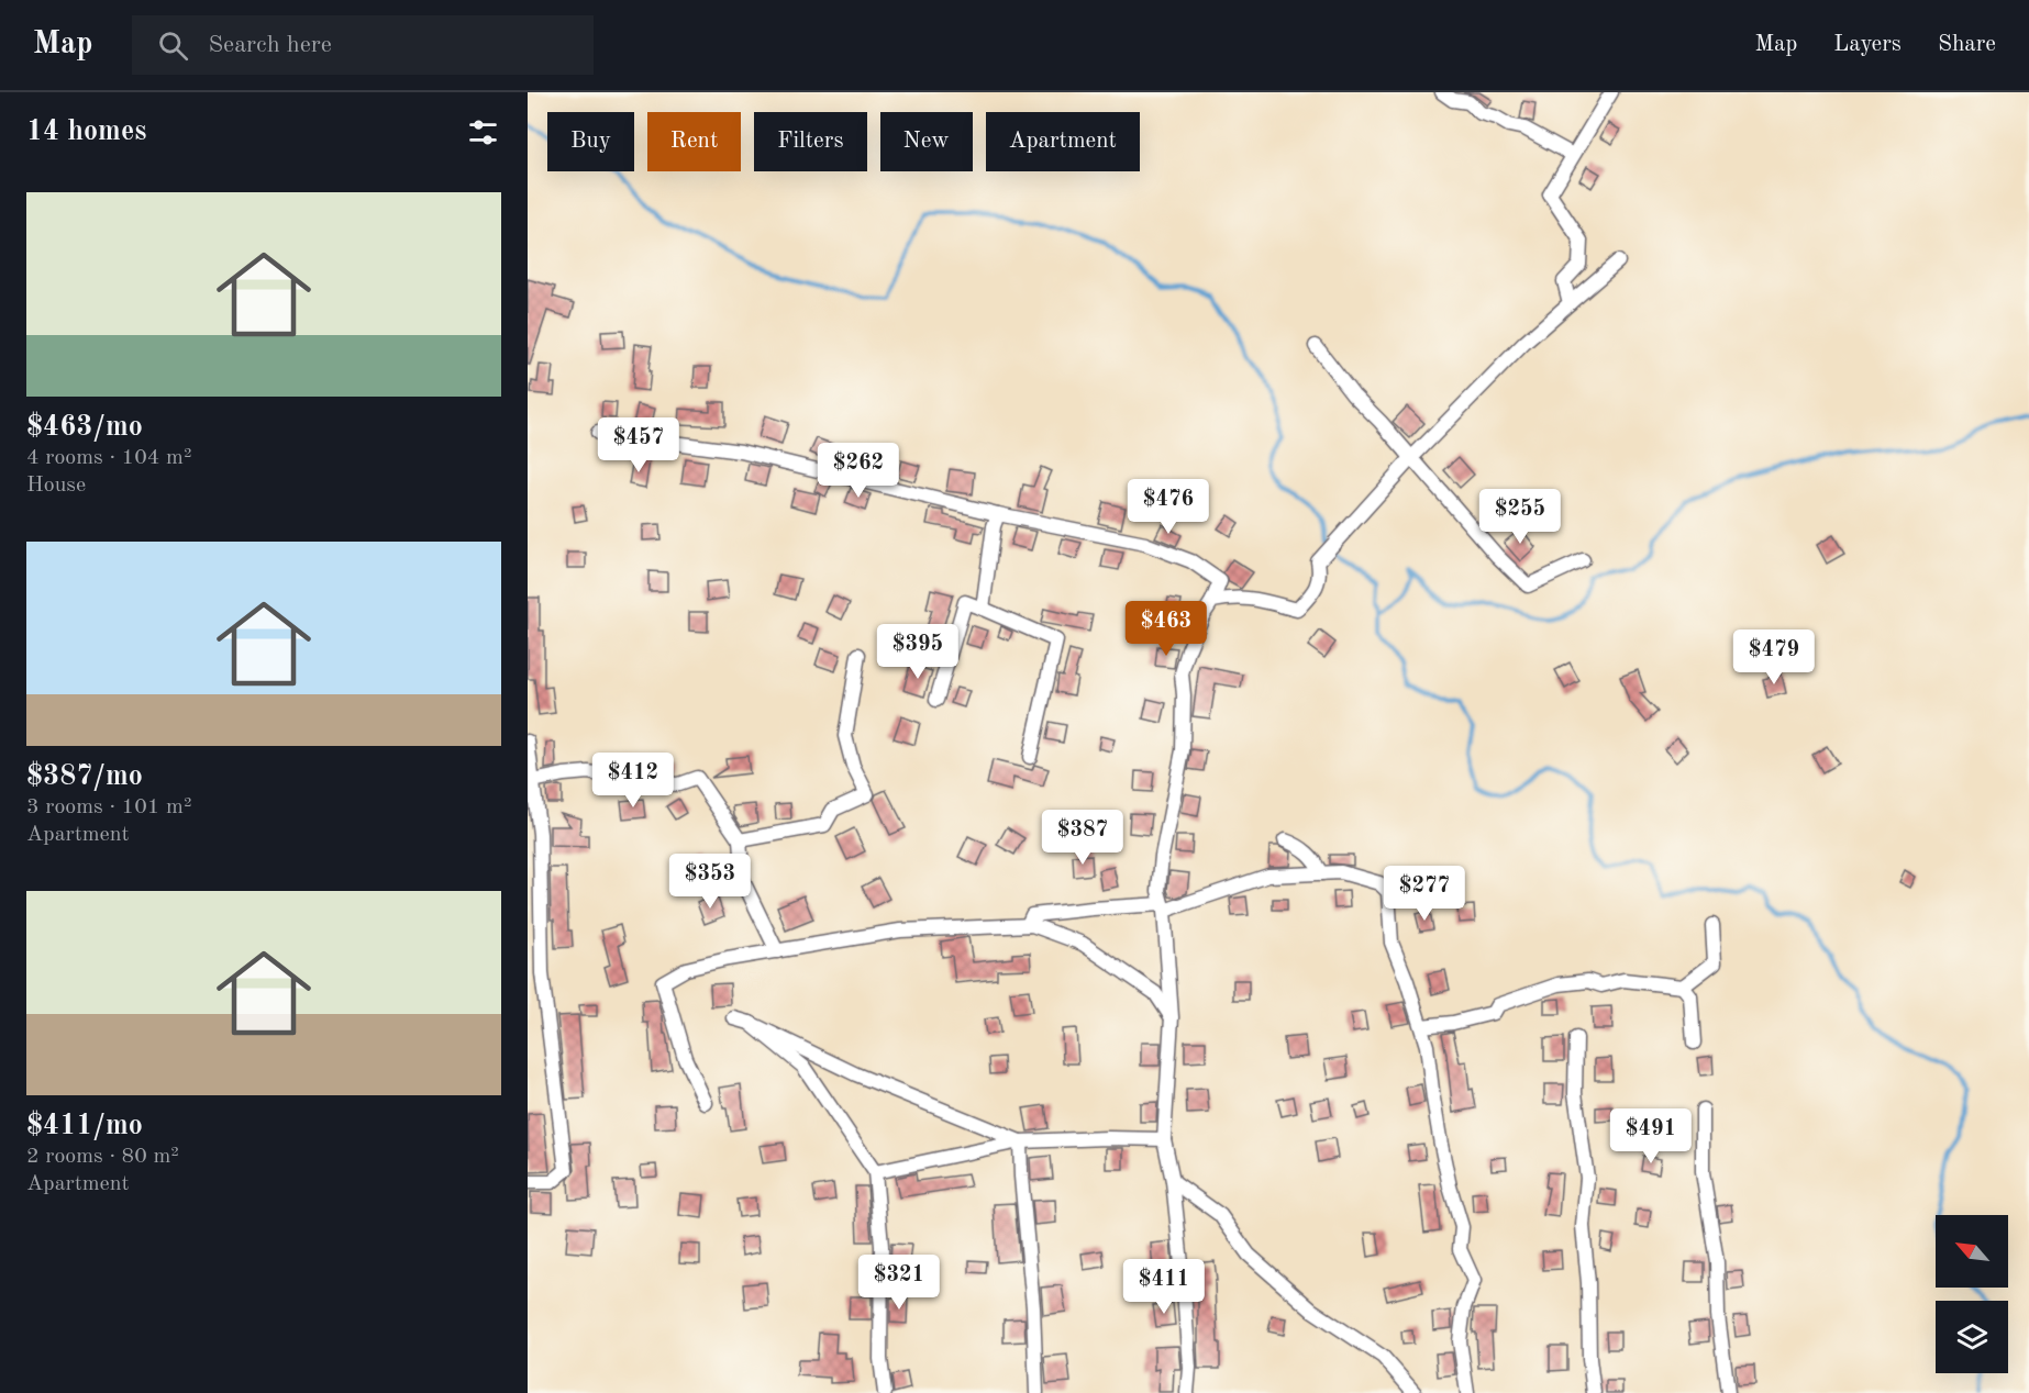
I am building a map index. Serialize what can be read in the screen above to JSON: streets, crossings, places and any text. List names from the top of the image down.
{
  "north": "top left",
  "page": {
    "header": "Map",
    "search": "Search here",
    "nav": ["Map", "Layers", "Share"],
    "heading": "14 homes",
    "chip": [
      "Buy",
      "Rent",
      "Filters",
      "New",
      "Apartment"
    ],
    "list": [
      {
        "name": "$463/mo",
        "note": "4 rooms · 104 m² · House"
      },
      {
        "name": "$387/mo",
        "note": "3 rooms · 101 m² · Apartment"
      },
      {
        "name": "$411/mo",
        "note": "2 rooms · 80 m² · Apartment"
      }
    ],
    "price": [
      "$457",
      "$262",
      "$476",
      "$255",
      "$463",
      "$395",
      "$479",
      "$412",
      "$387",
      "$353",
      "$277",
      "$491",
      "$321",
      "$411"
    ]
  }
}
